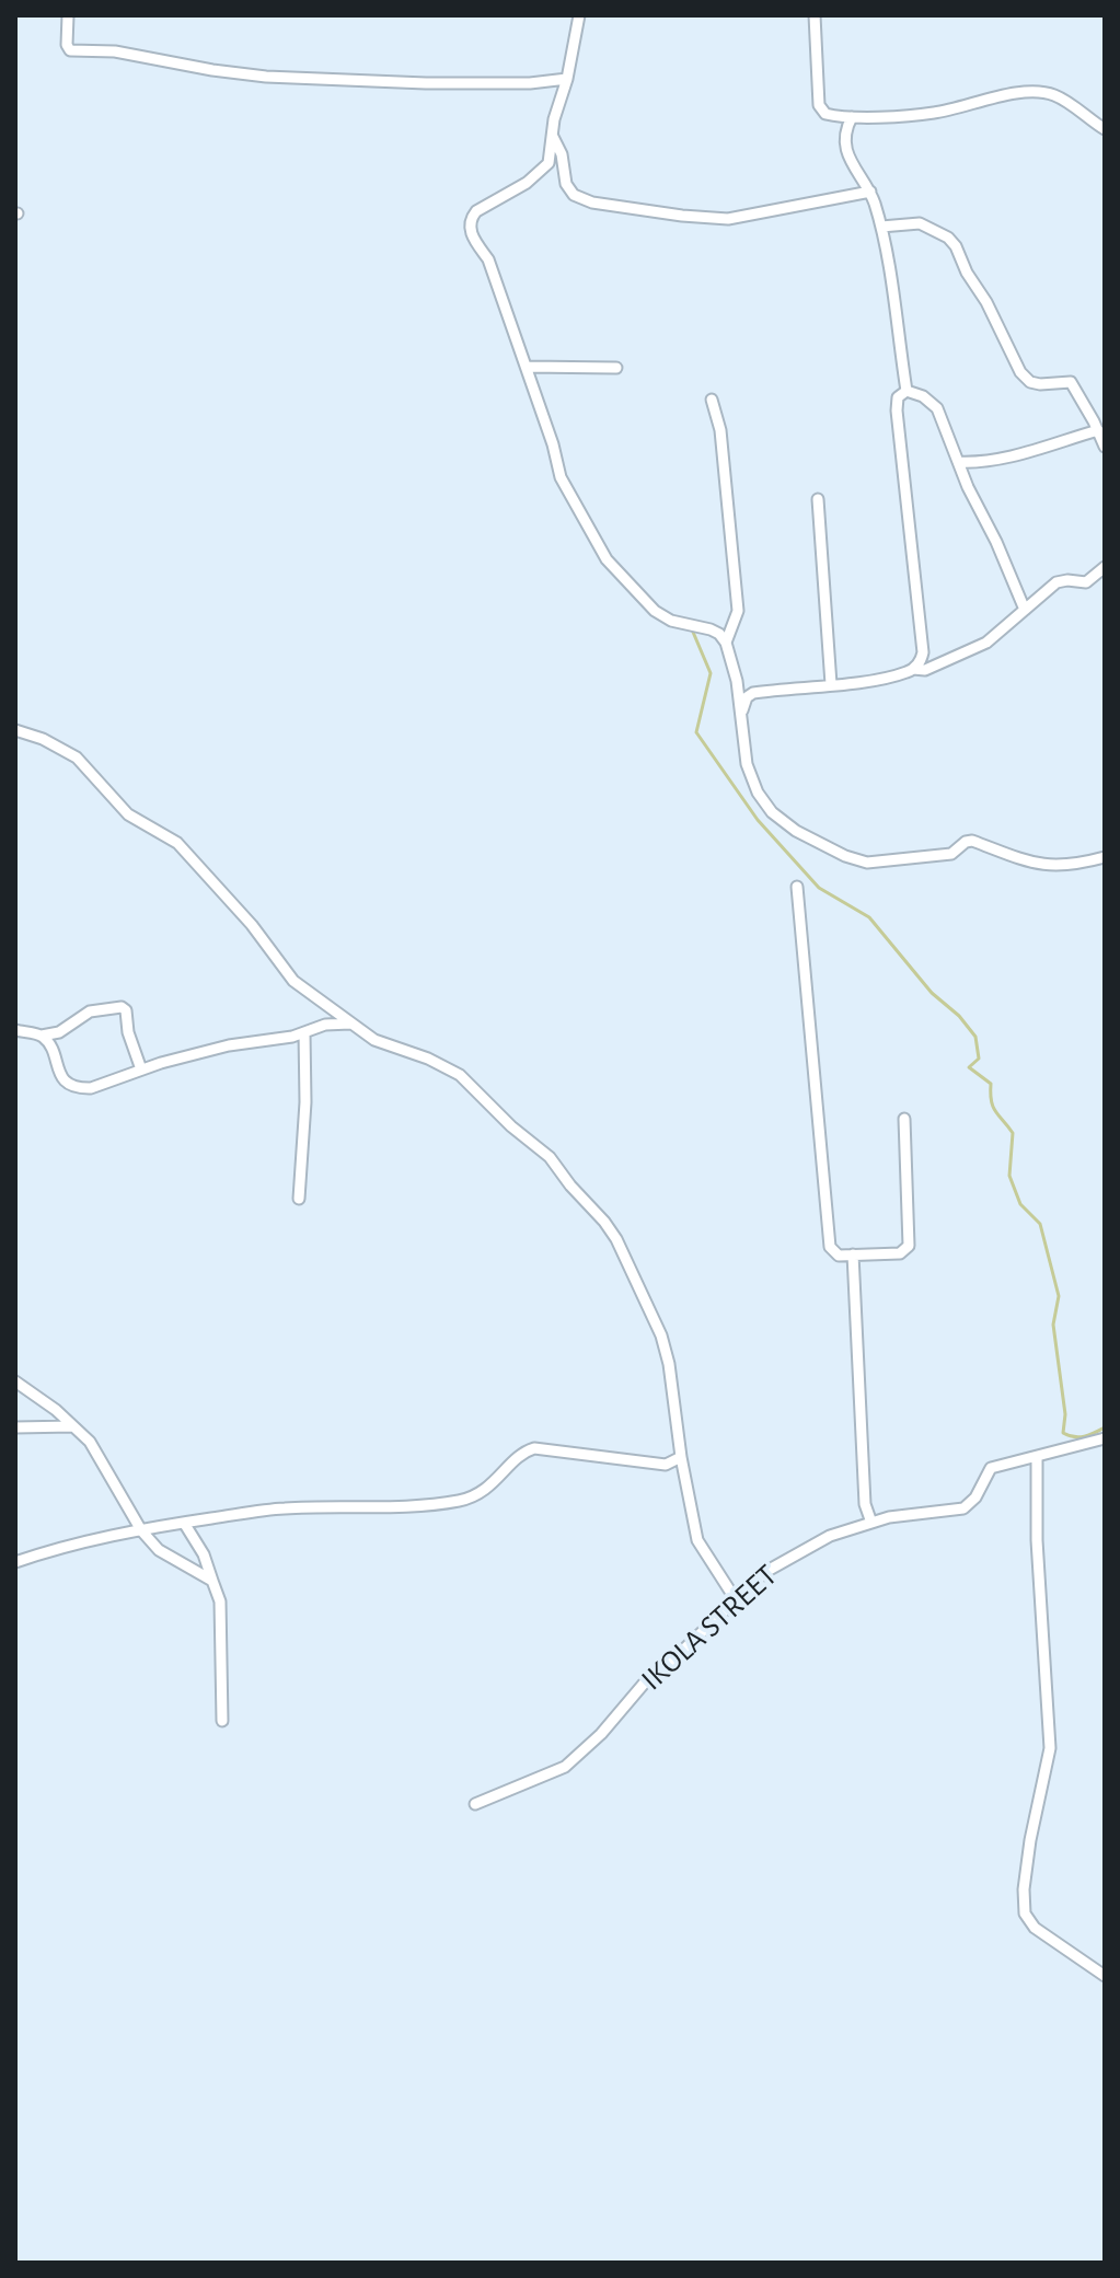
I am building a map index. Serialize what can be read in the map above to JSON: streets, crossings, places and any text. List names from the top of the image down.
{
  "streets": {
    "street": ["IKOLA STREET"]
  }
}
